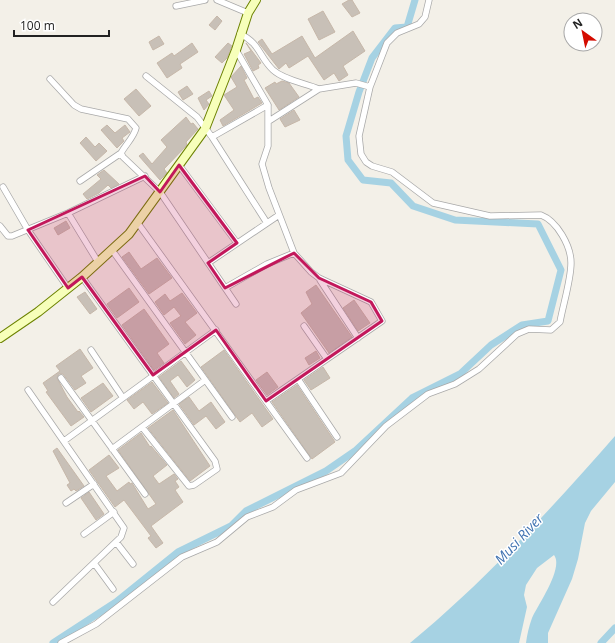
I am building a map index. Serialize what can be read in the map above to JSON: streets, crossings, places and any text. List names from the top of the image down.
{
  "water": ["Musi River"],
  "scale_bar": "100 m",
  "north": "top left"
}
